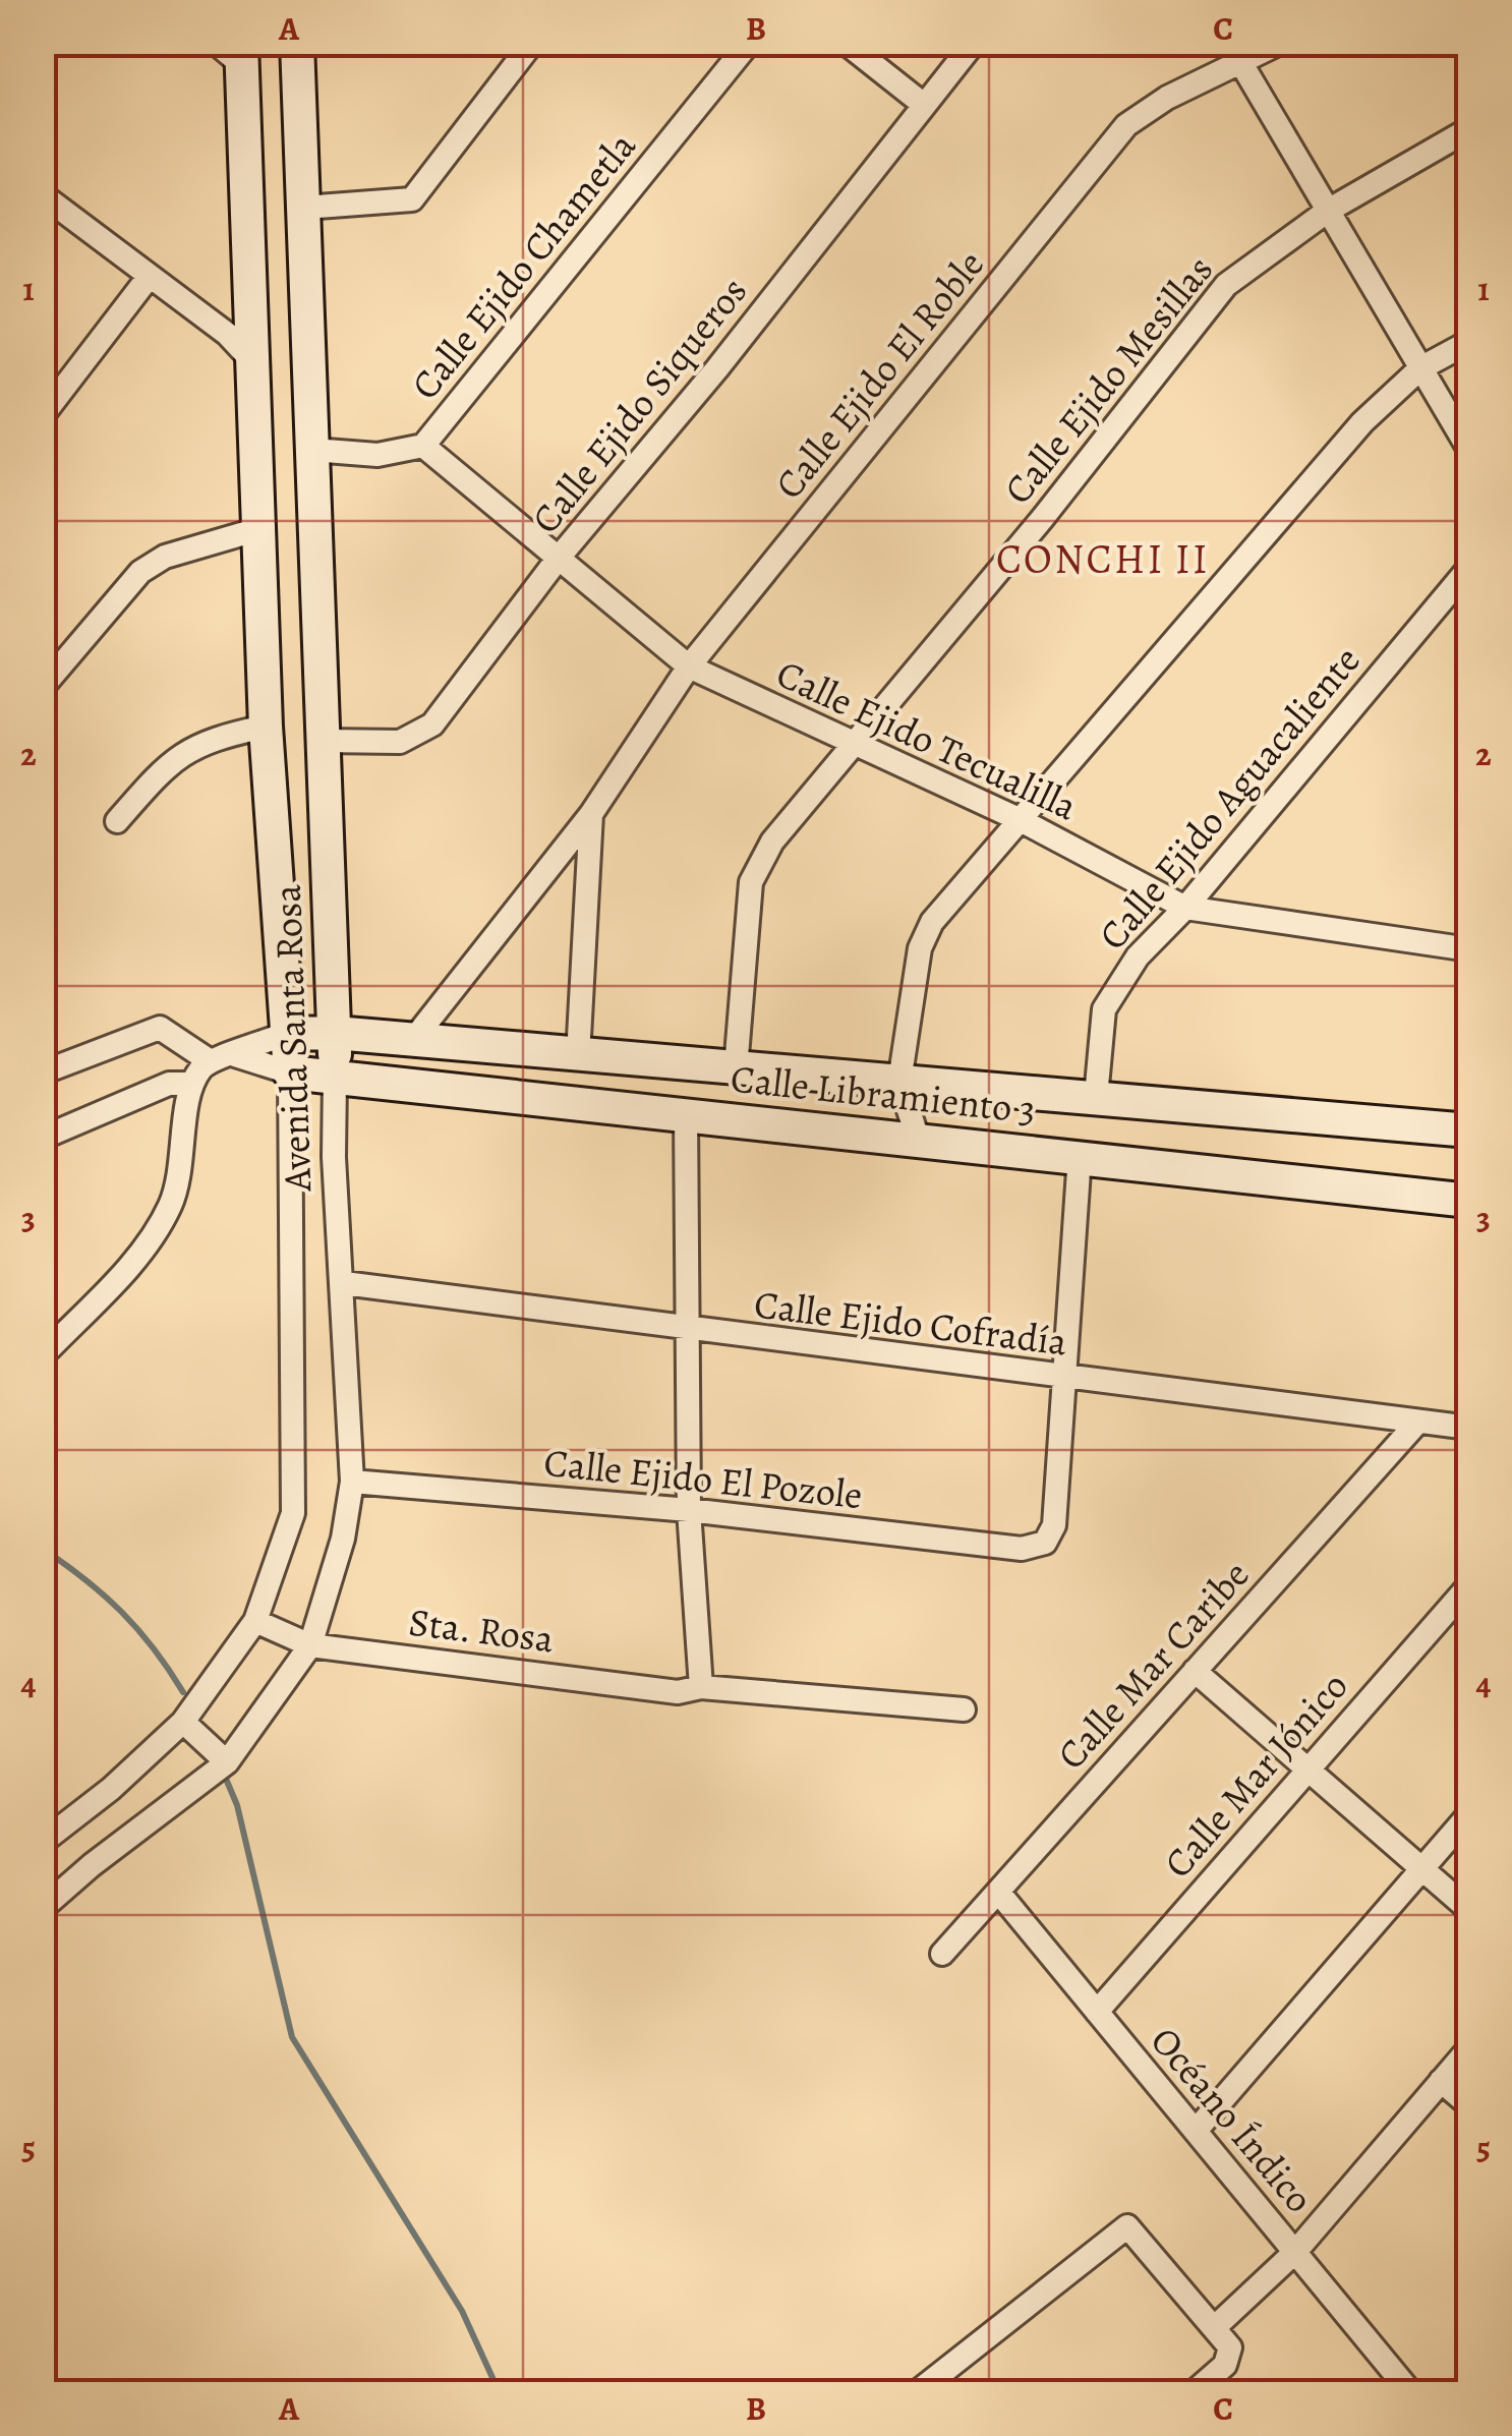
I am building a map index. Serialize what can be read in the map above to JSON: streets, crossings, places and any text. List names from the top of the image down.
{
  "streets": {
    "street": [
      "Calle Ejido Chametla",
      "Calle Ejido El Roble",
      "Calle Ejido Mesillas",
      "Calle Ejido Siqueros",
      "Calle Ejido Tecualilla",
      "Calle Ejido Aguacaliente",
      "Avenida Santa Rosa",
      "Calle Libramiento 3",
      "Calle Ejido Cofradía",
      "Calle Ejido El Pozole",
      "Sta. Rosa",
      "Calle Mar Caribe",
      "Calle Mar Jónico",
      "Océano Índico"
    ]
  },
  "crossings": [
    ["Calle Ejido Chametla", "Calle Ejido Tecualilla"],
    ["Calle Ejido Chametla", "Avenida Santa Rosa"],
    ["Calle Ejido El Roble", "Calle Ejido Tecualilla"],
    ["Calle Ejido El Roble", "Calle Libramiento 3"],
    ["Calle Ejido Mesillas", "Calle Ejido Tecualilla"],
    ["Calle Ejido Mesillas", "Calle Libramiento 3"],
    ["Calle Ejido Siqueros", "Calle Ejido Tecualilla"],
    ["Calle Ejido Siqueros", "Avenida Santa Rosa"],
    ["Calle Ejido Tecualilla", "Calle Ejido Aguacaliente"],
    ["Calle Ejido Aguacaliente", "Calle Libramiento 3"],
    ["Avenida Santa Rosa", "Calle Libramiento 3"],
    ["Avenida Santa Rosa", "Calle Ejido Cofradía"],
    ["Avenida Santa Rosa", "Calle Ejido El Pozole"],
    ["Avenida Santa Rosa", "Sta. Rosa"],
    ["Calle Ejido Cofradía", "Calle Ejido El Pozole"],
    ["Calle Ejido Cofradía", "Calle Mar Caribe"],
    ["Calle Mar Caribe", "Océano Índico"],
    ["Calle Mar Jónico", "Océano Índico"]
  ],
  "districts": ["CONCHI II"],
  "grid": {
    "columns": ["A", "B", "C"],
    "rows": [
      "1",
      "2",
      "3",
      "4",
      "5"
    ]
  }
}
